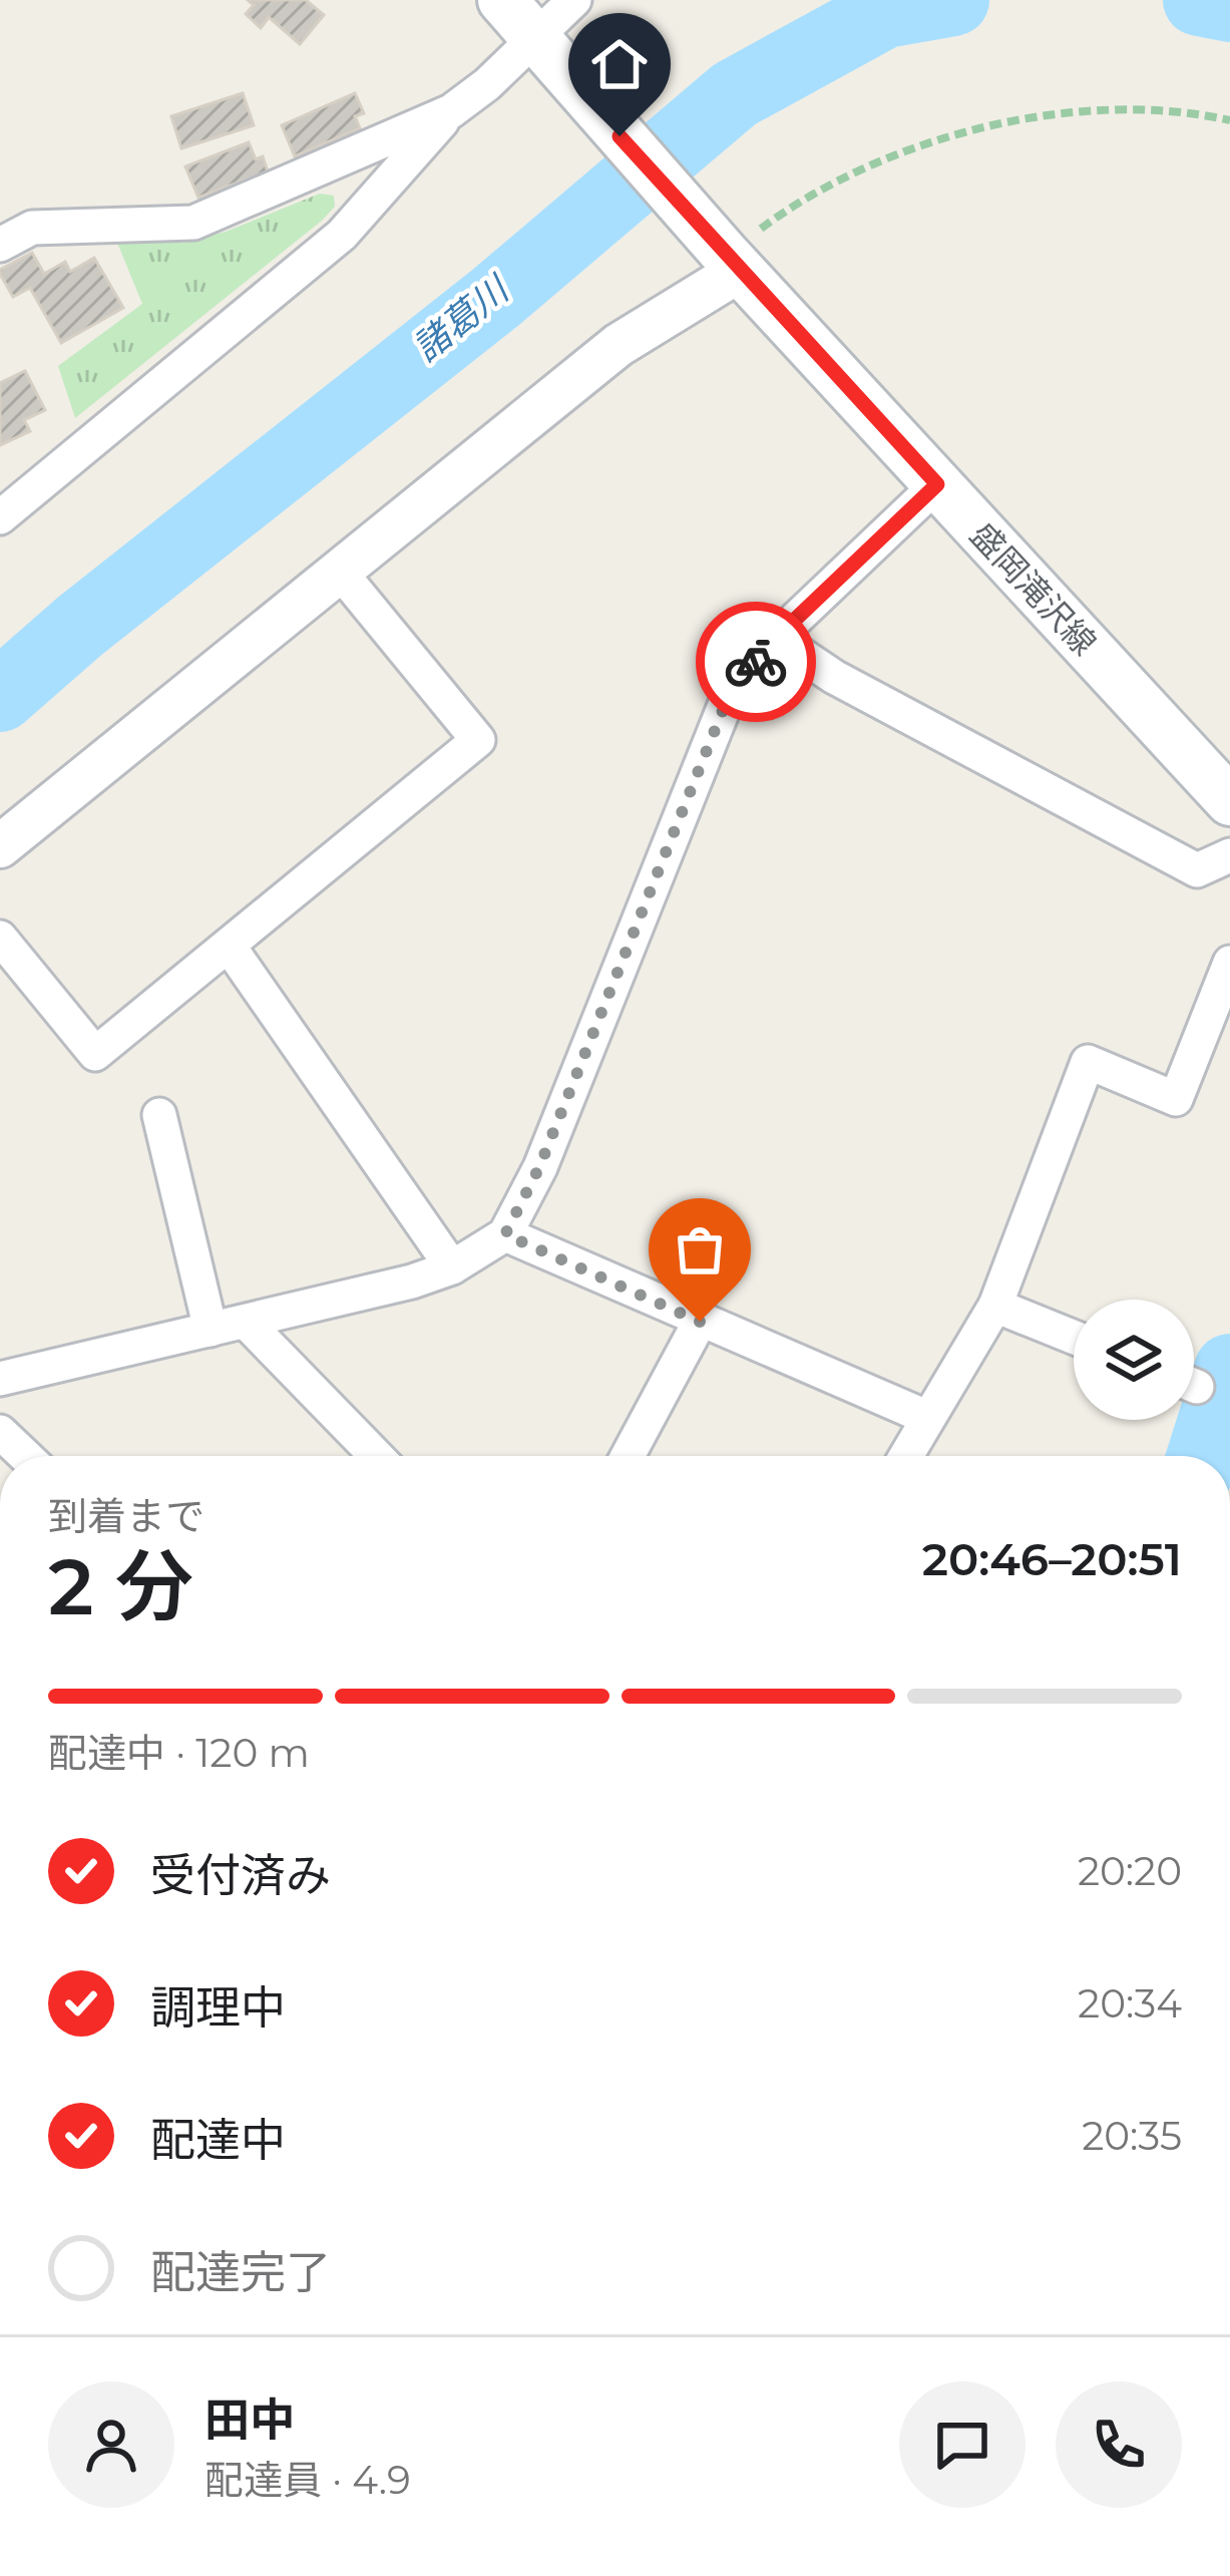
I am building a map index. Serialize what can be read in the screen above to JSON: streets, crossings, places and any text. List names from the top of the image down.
{
  "streets": {
    "main road": ["盛岡滝沢線"]
  },
  "water": ["諸葛川"],
  "page": {
    "heading": ["2 分", "到着まで", "20:46–20:51"],
    "panel": ["田中", "配達員 · 4.9"],
    "bar": "配達中 · 120 m",
    "list": [
      ["受付済み", "20:20"],
      ["調理中", "20:34"],
      ["配達中", "20:35"],
      "配達完了"
    ]
  }
}
